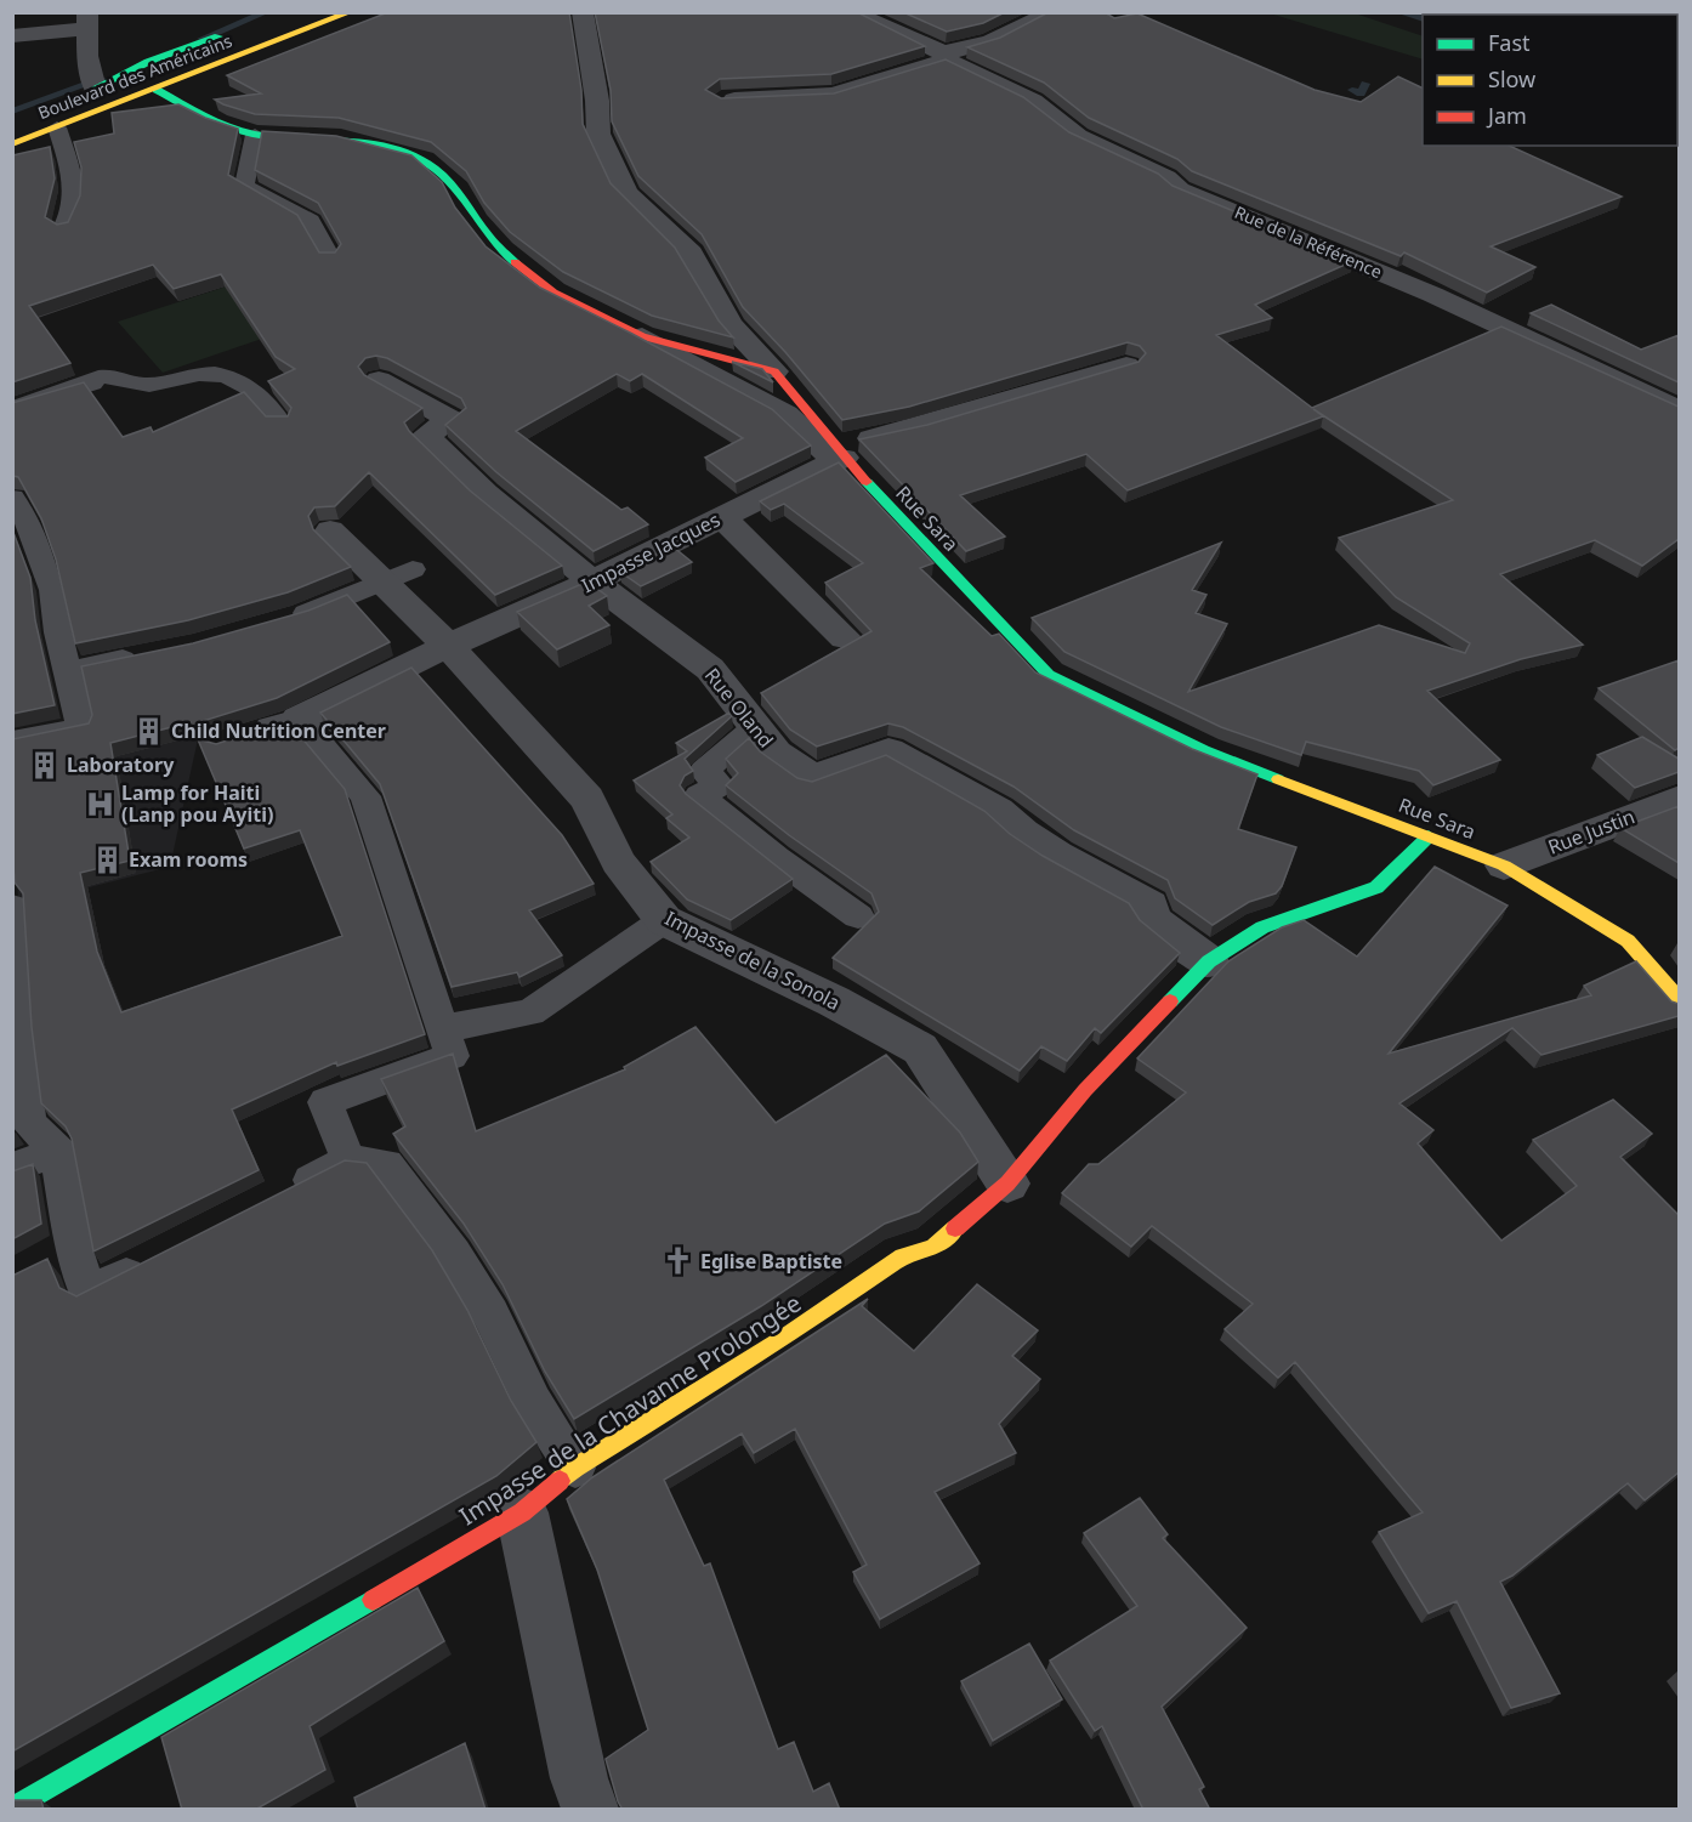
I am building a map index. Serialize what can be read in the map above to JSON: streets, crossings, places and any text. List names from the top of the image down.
{
  "streets": {
    "street": [
      "Boulevard des Américains",
      "Rue de la Référence",
      "Rue Sara",
      "Impasse Jacques",
      "Rue Oland",
      "Rue Justin",
      "Impasse de la Sonola",
      "Impasse de la Chavanne Prolongée"
    ]
  },
  "crossings": [
    ["Rue Sara", "Impasse Jacques"],
    ["Rue Sara", "Rue Justin"],
    ["Rue Sara", "Impasse de la Chavanne Prolongée"],
    ["Impasse Jacques", "Rue Oland"],
    ["Impasse Jacques", "Impasse de la Sonola"],
    ["Rue Oland", "Impasse de la Chavanne Prolongée"],
    ["Impasse de la Sonola", "Impasse de la Chavanne Prolongée"]
  ],
  "places": {
    "building": ["Child Nutrition Center", "Laboratory", "Exam rooms"],
    "hospital": ["Lamp for Haiti (Lanp pou Ayiti)"],
    "church": ["Eglise Baptiste"]
  },
  "legend": ["Fast", "Slow", "Jam"]
}
